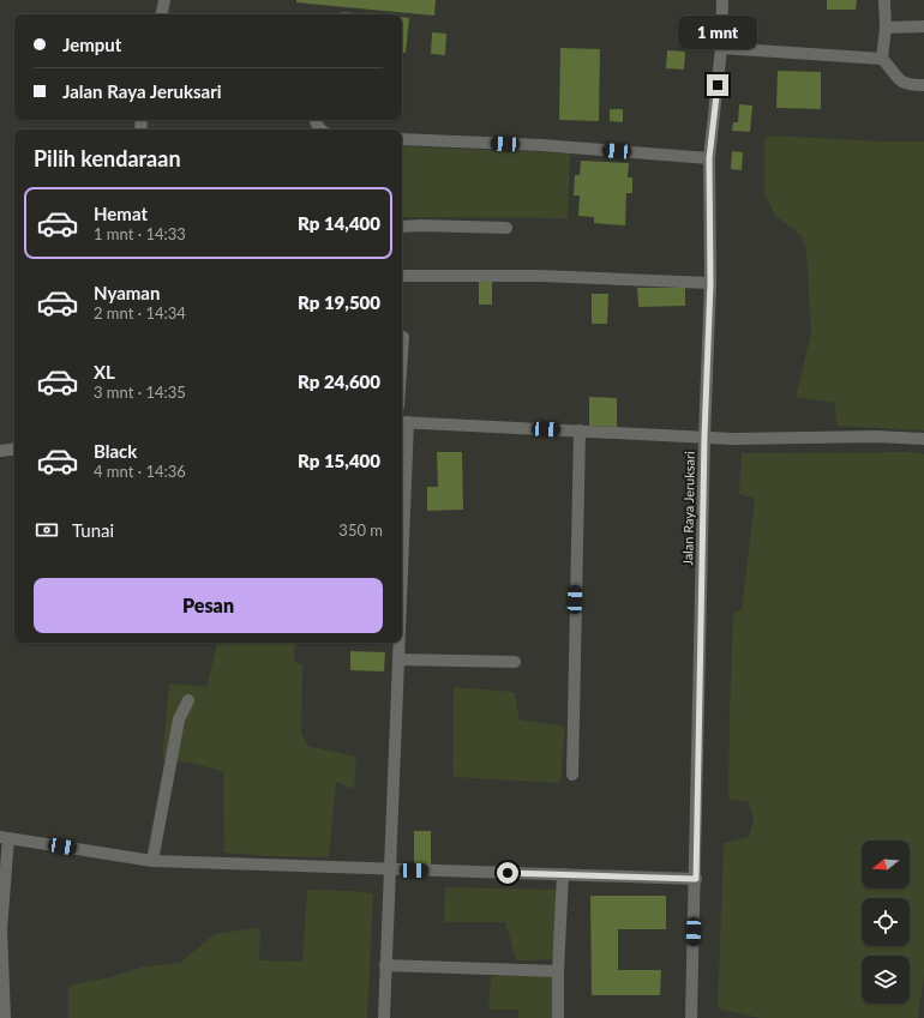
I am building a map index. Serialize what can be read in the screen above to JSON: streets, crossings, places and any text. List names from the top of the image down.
{
  "streets": {
    "street": ["Jalan Raya Jeruksari"]
  },
  "north": "left",
  "page": {
    "banner": ["Jemput", "Jalan Raya Jeruksari"],
    "bubble": "1 mnt",
    "heading": "Pilih kendaraan",
    "list": [
      {
        "name": "Hemat",
        "note": "1 mnt · 14:33",
        "value": "Rp 14,400"
      },
      {
        "name": "Nyaman",
        "note": "2 mnt · 14:34",
        "value": "Rp 19,500"
      },
      {
        "name": "XL",
        "note": "3 mnt · 14:35",
        "value": "Rp 24,600"
      },
      {
        "name": "Black",
        "note": "4 mnt · 14:36",
        "value": "Rp 15,400"
      }
    ],
    "pay": ["Tunai", "350 m"],
    "buttons": "Pesan"
  }
}
